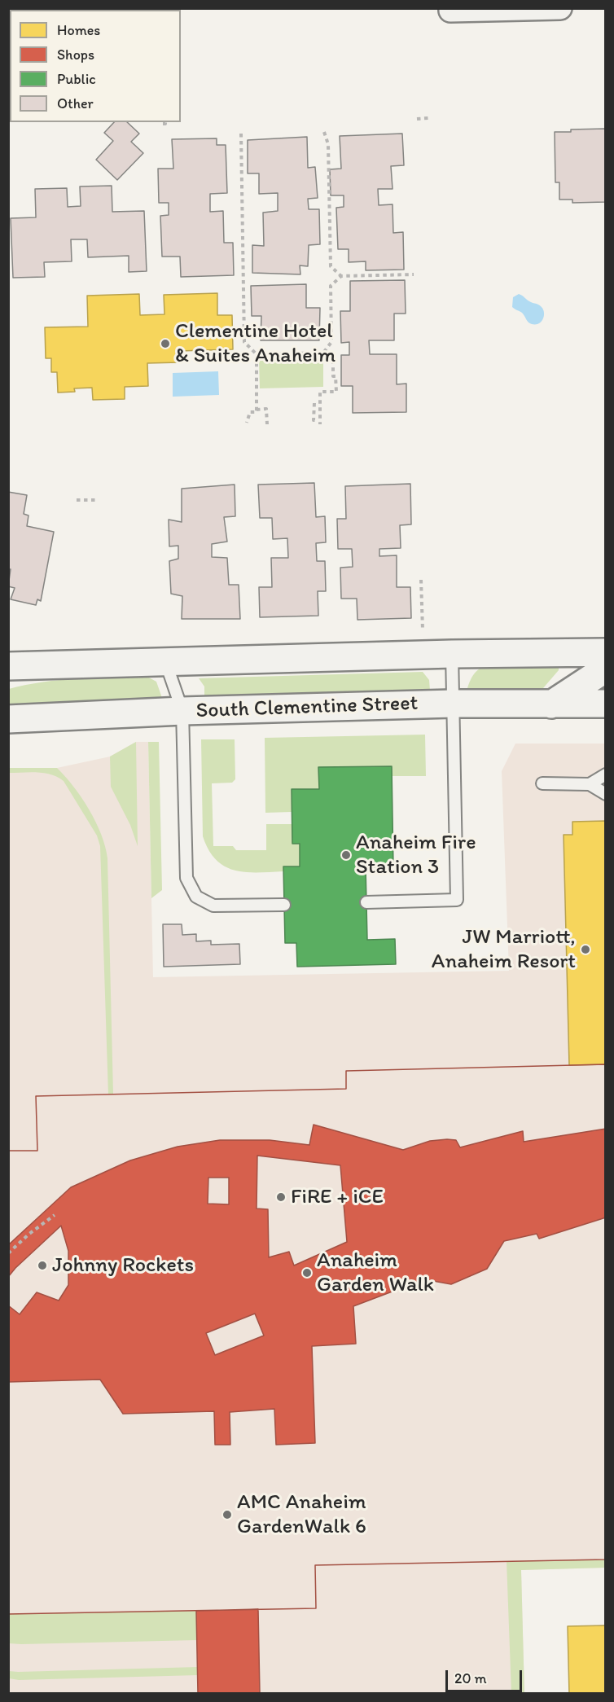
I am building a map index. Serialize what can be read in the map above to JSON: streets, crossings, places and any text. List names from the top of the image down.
{
  "streets": {
    "street": ["South Clementine Street"]
  },
  "places": [
    "Clementine Hotel & Suites Anaheim",
    "Anaheim Fire Station 3",
    "JW Marriott, Anaheim Resort",
    "FiRE + iCE",
    "Johnny Rockets",
    "Anaheim Garden Walk",
    "AMC Anaheim GardenWalk 6"
  ],
  "legend": [
    "Homes",
    "Shops",
    "Public",
    "Other"
  ],
  "scale_bar": "20 m"
}
